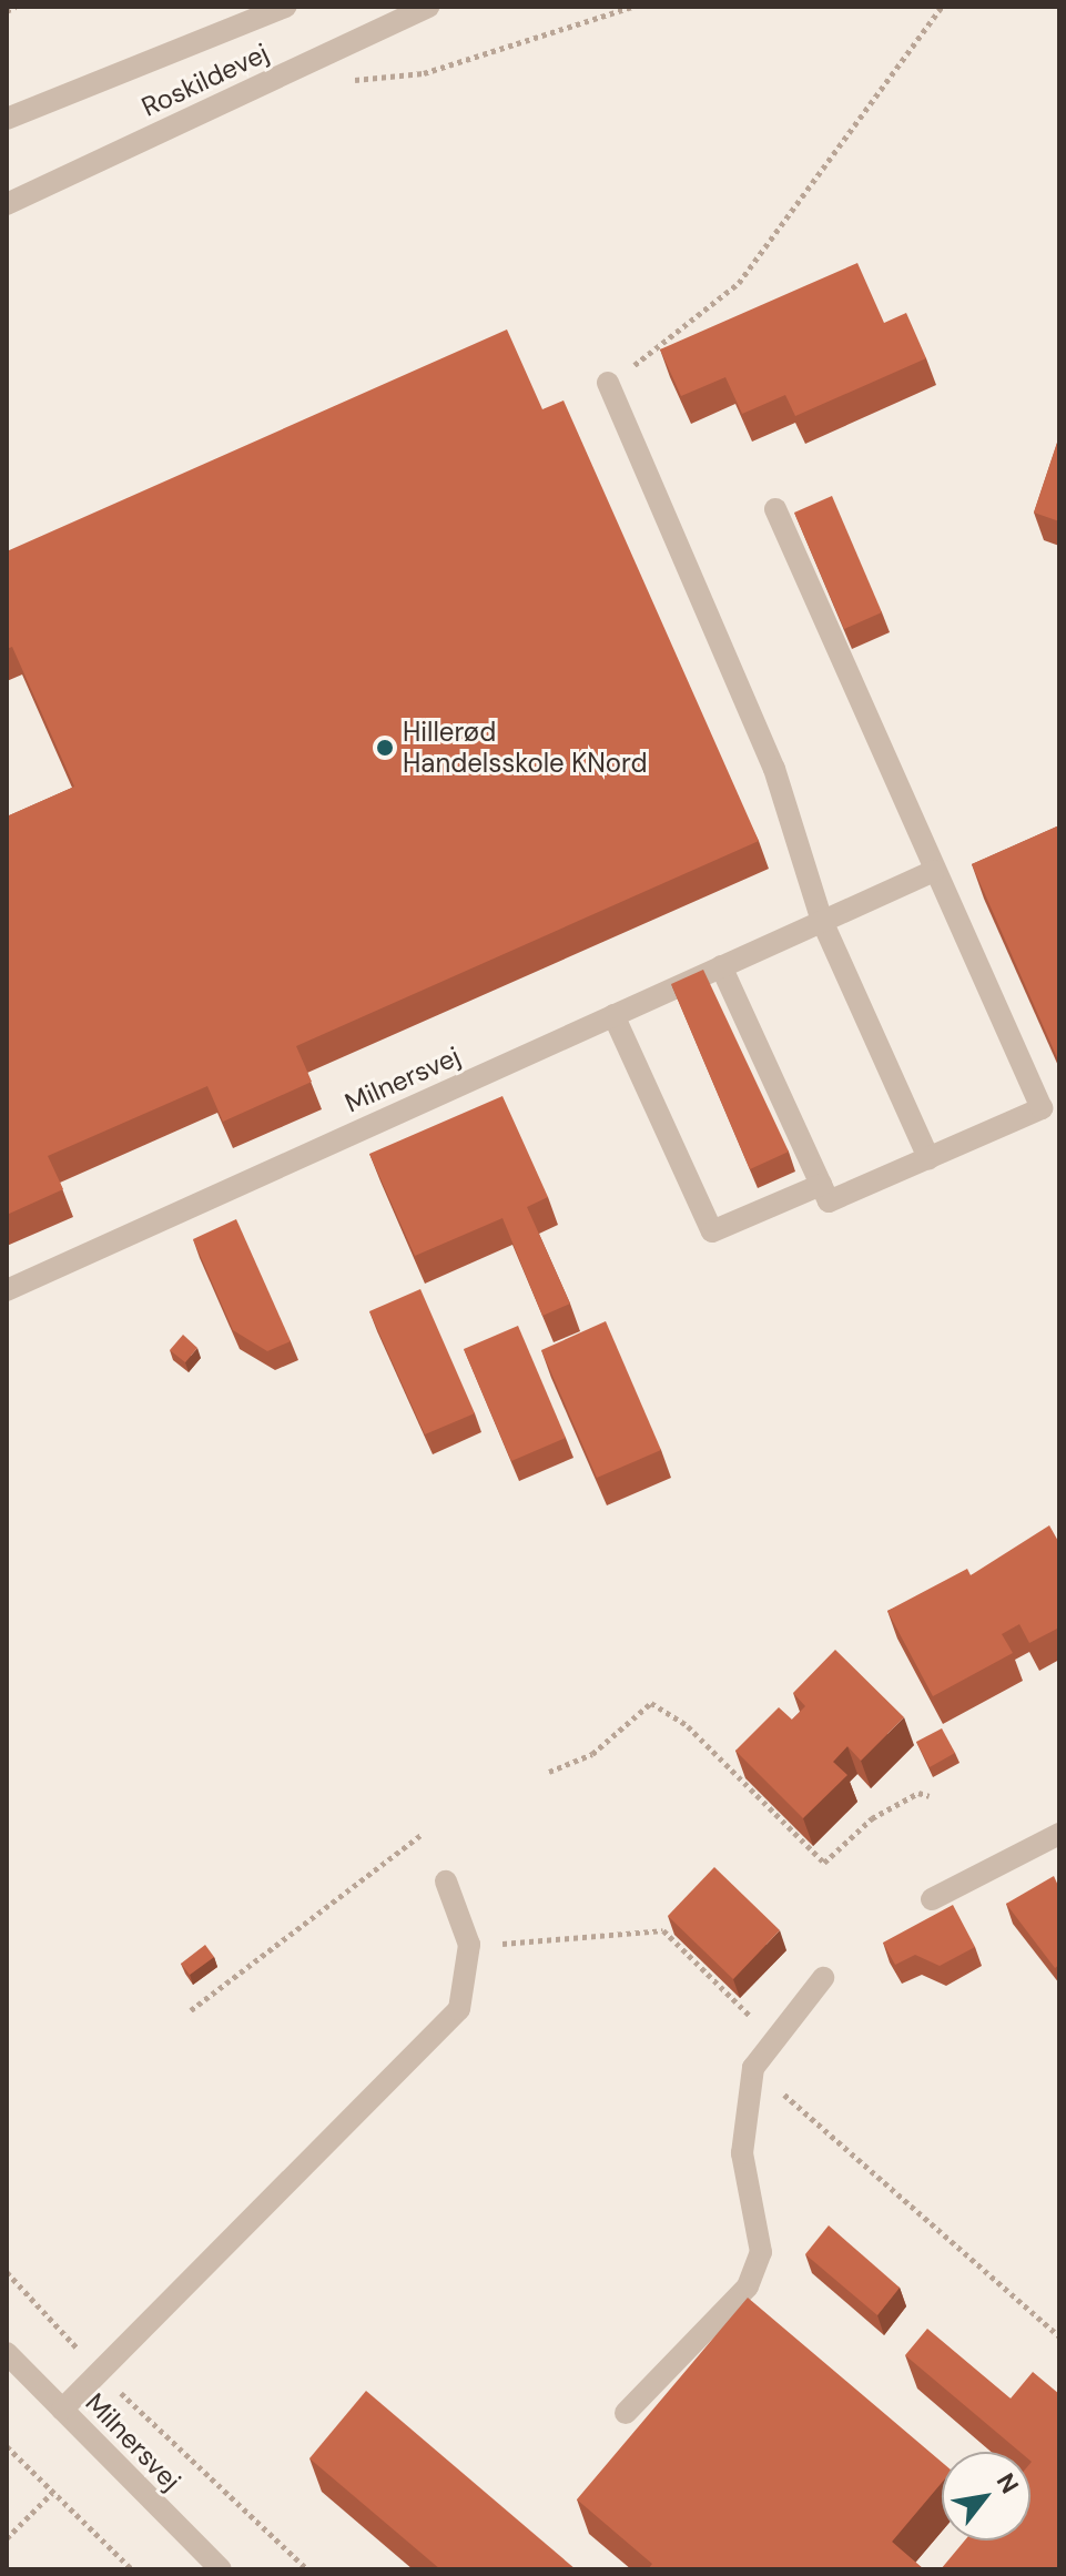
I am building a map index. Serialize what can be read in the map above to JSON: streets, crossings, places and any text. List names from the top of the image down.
{
  "streets": {
    "street": ["Roskildevej", "Milnersvej"]
  },
  "places": ["Hillerød Handelsskole KNord"],
  "north": "top right"
}
